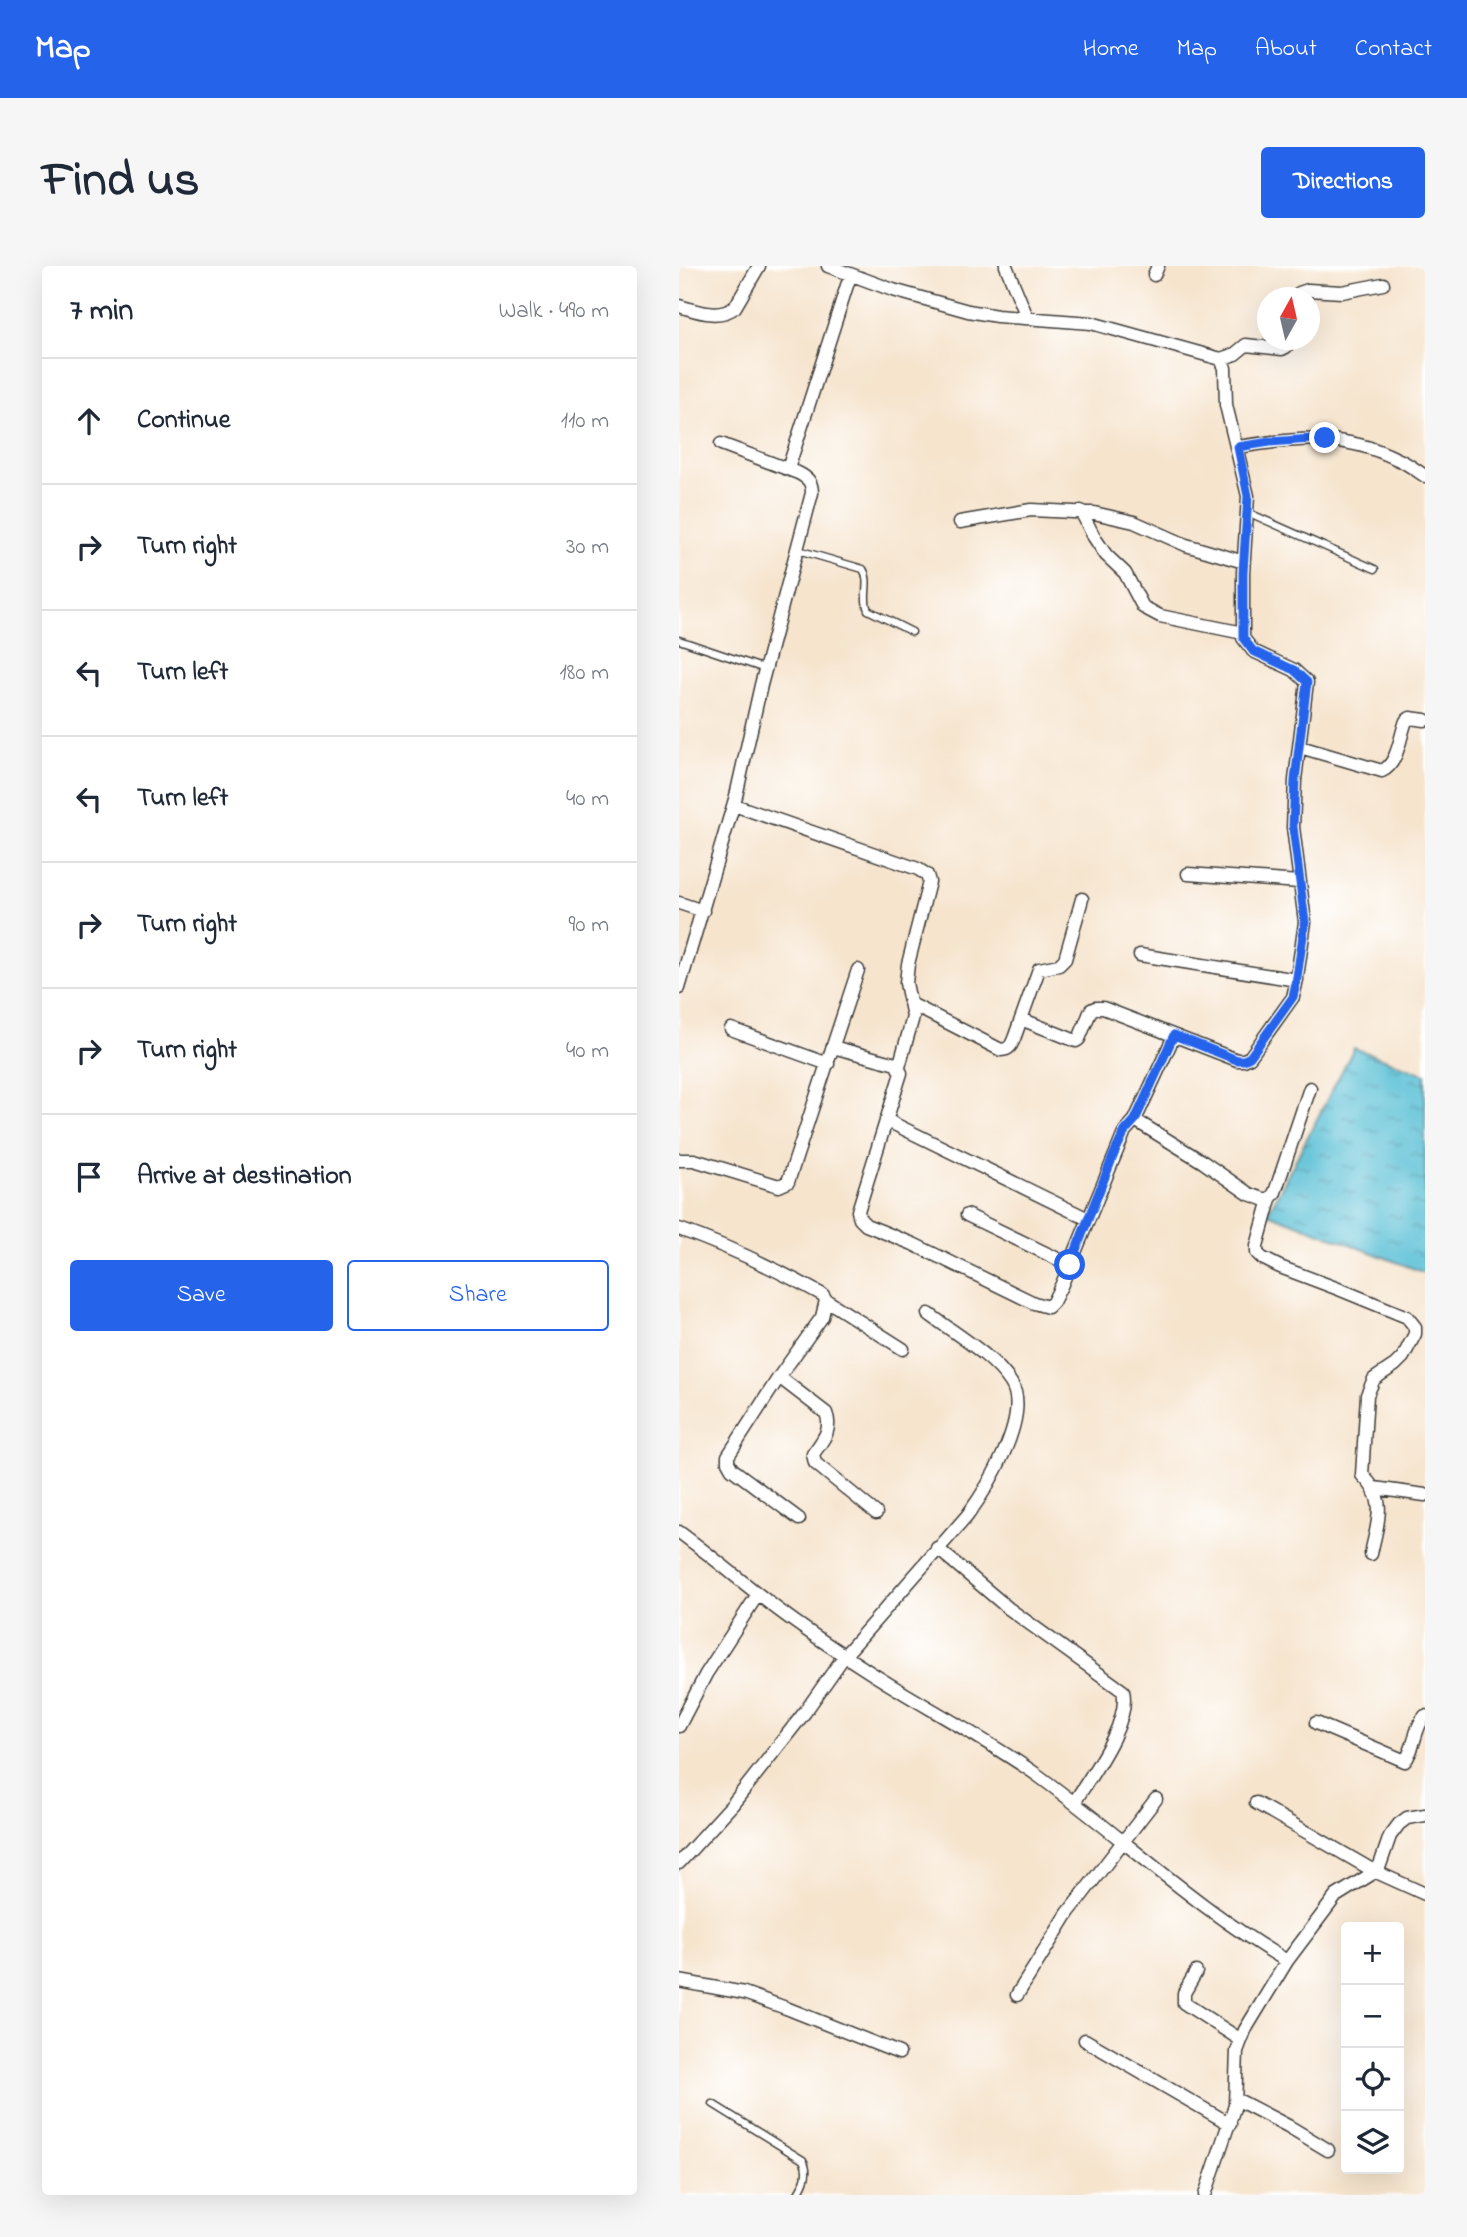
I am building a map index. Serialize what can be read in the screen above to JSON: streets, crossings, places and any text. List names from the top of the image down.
{
  "north": "top",
  "page": {
    "header": "Map",
    "nav": [
      "Home",
      "Map",
      "About",
      "Contact"
    ],
    "title": "Find us",
    "buttons": [
      "Directions",
      ["Save", "Share"]
    ],
    "heading": ["7 min", "Walk · 490 m"],
    "list": [
      ["Continue", "110 m"],
      ["Turn right", "30 m"],
      ["Turn left", "180 m"],
      ["Turn left", "40 m"],
      ["Turn right", "90 m"],
      ["Turn right", "40 m"],
      "Arrive at destination"
    ],
    "map_buttons": ["+", "−"]
  }
}
